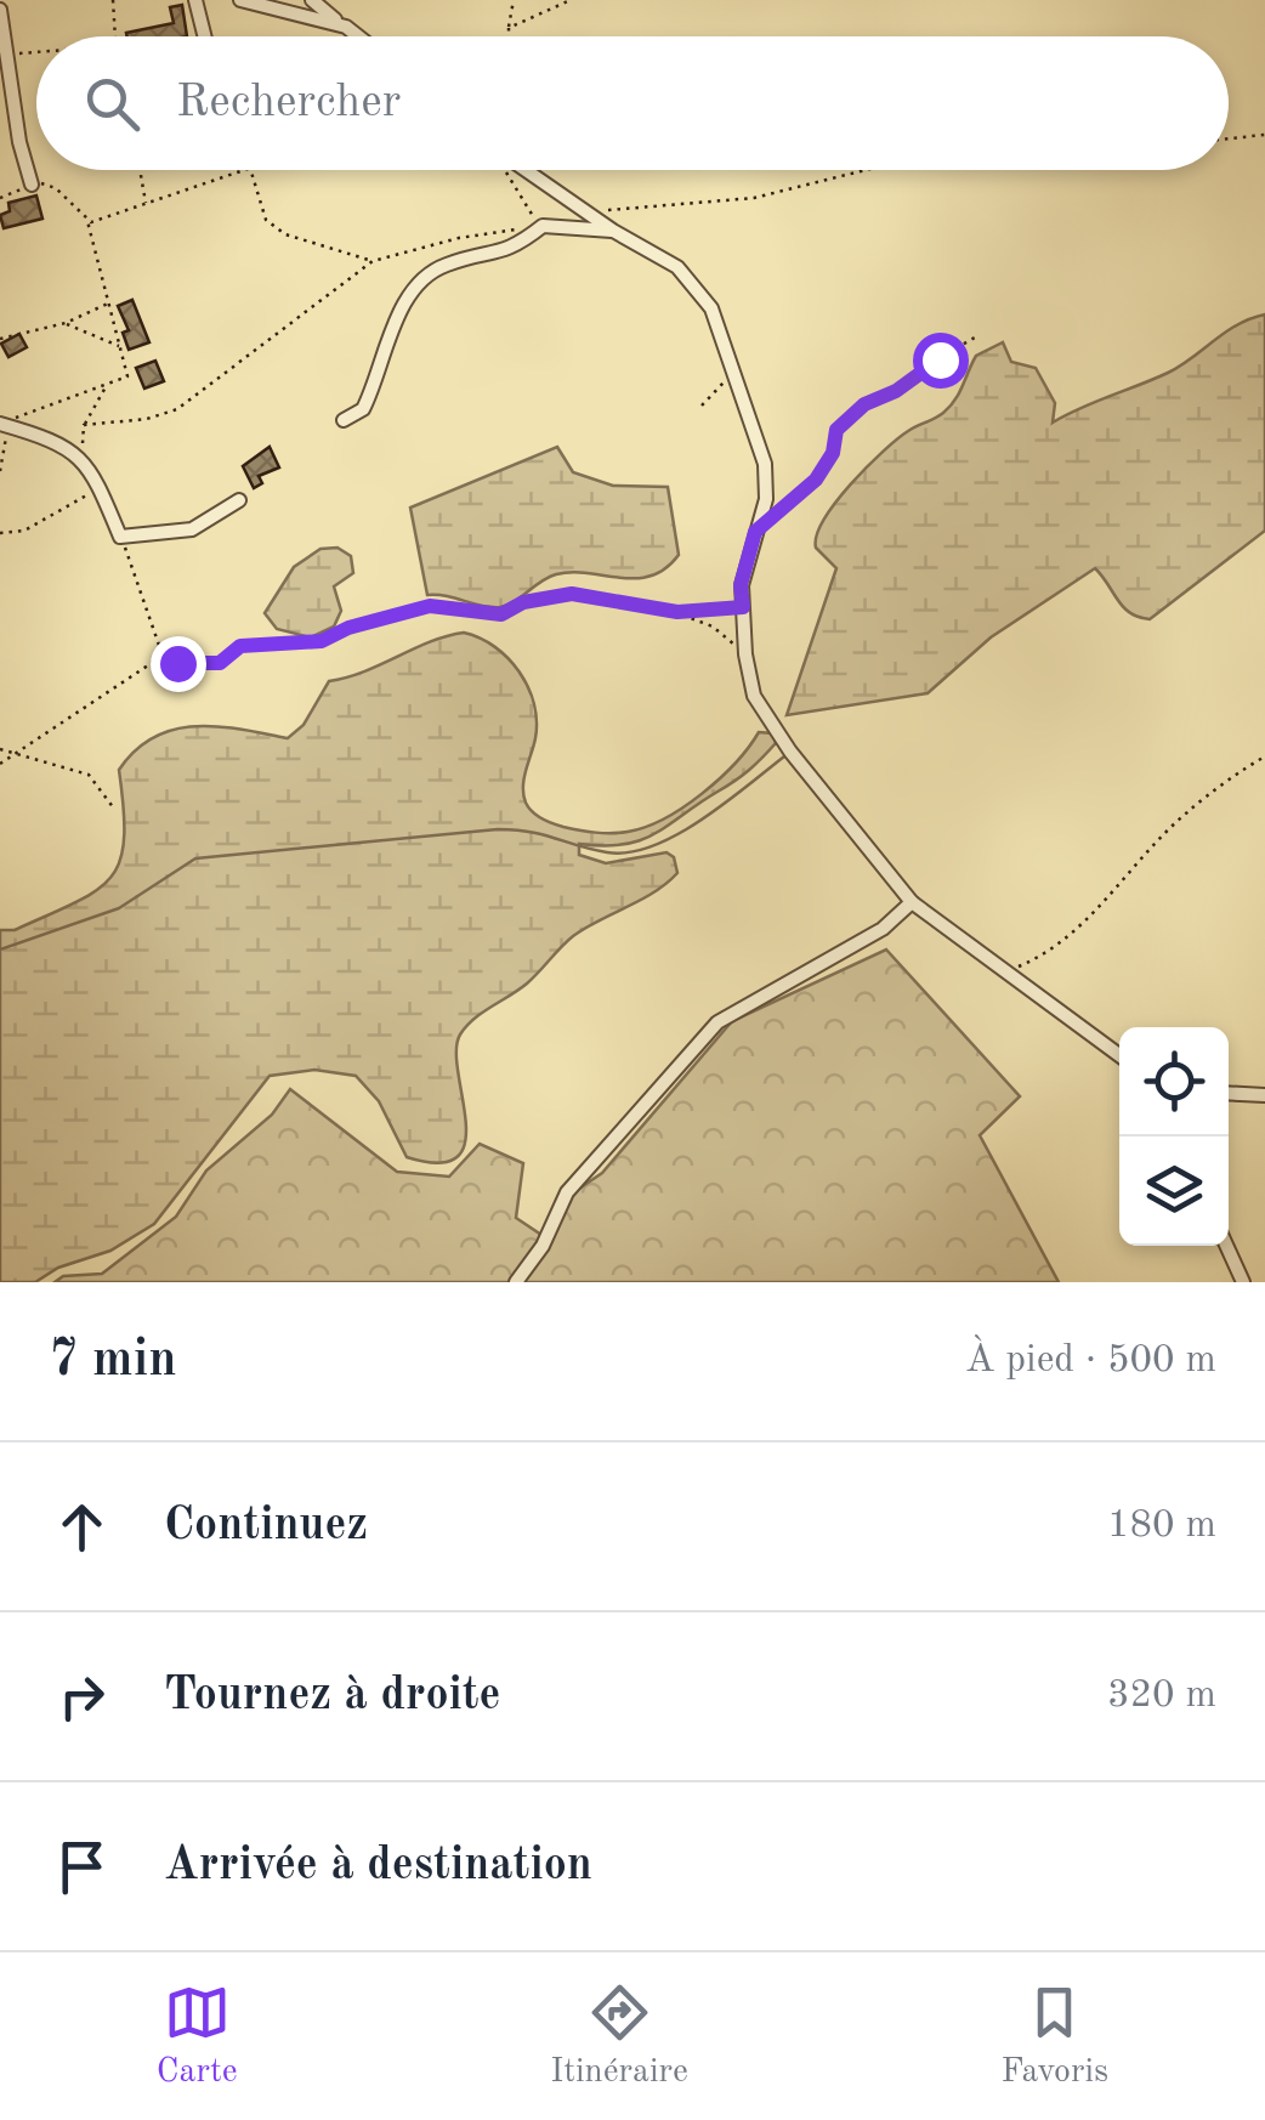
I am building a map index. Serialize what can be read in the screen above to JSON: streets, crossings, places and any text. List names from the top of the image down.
{
  "page": {
    "search": "Rechercher",
    "heading": ["7 min", "À pied · 500 m"],
    "list": [
      ["Continuez", "180 m"],
      ["Tournez à droite", "320 m"],
      "Arrivée à destination"
    ],
    "nav": ["Carte", "Itinéraire", "Favoris"]
  }
}
